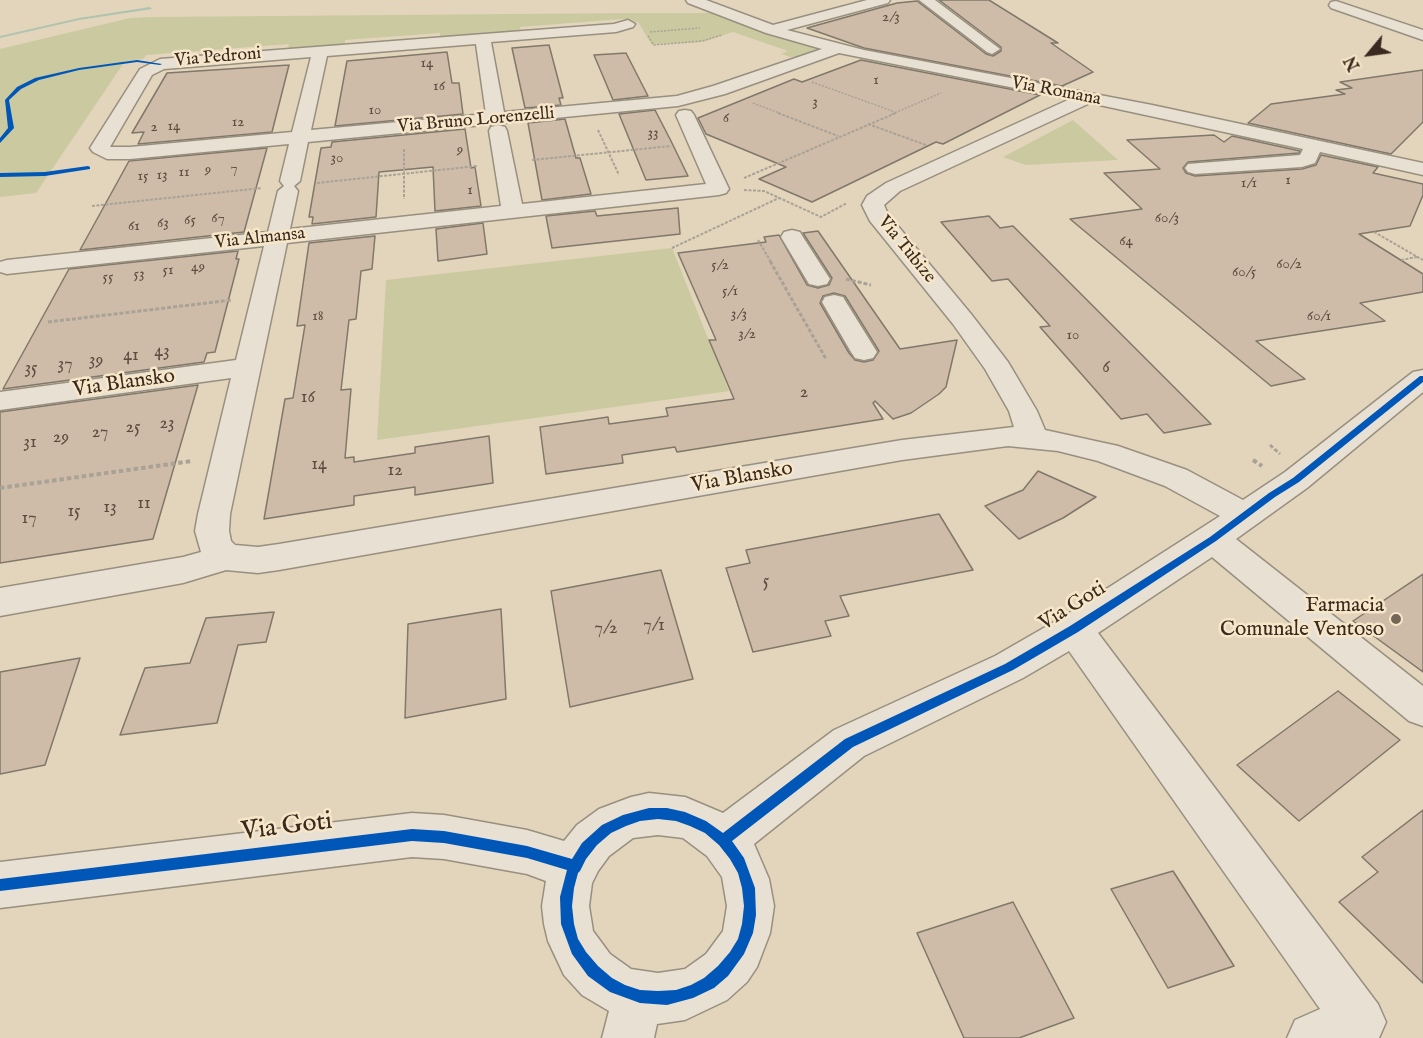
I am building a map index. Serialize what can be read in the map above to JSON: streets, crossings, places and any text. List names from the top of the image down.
{
  "streets": {
    "street": [
      "Via Pedroni",
      "Via Romana",
      "Via Bruno Lorenzelli",
      "Via Almansa",
      "Via Tubize",
      "Via Blansko",
      "Via Goti"
    ]
  },
  "crossings": [
    ["Via Pedroni", "Via Bruno Lorenzelli"],
    ["Via Romana", "Via Bruno Lorenzelli"],
    ["Via Romana", "Via Tubize"],
    ["Via Tubize", "Via Blansko"],
    ["Via Blansko", "Via Goti"]
  ],
  "places": ["Farmacia Comunale Ventoso"],
  "house_numbers": [
    "2/3",
    "14",
    "1",
    "16",
    "3",
    "10",
    "6",
    "12",
    "14",
    "2",
    "33",
    "9",
    "30",
    "7",
    "9",
    "11",
    "13",
    "15",
    "1",
    "1/1",
    "1",
    "67",
    "60/3",
    "65",
    "63",
    "61",
    "64",
    "60/2",
    "5/2",
    "49",
    "51",
    "60/5",
    "53",
    "55",
    "5/1",
    "3/3",
    "18",
    "60/1",
    "3/2",
    "10",
    "43",
    "41",
    "39",
    "37",
    "6",
    "35",
    "2",
    "16",
    "23",
    "25",
    "27",
    "29",
    "31",
    "14",
    "12",
    "11",
    "13",
    "15",
    "17",
    "5",
    "7/1",
    "7/2"
  ],
  "north": "bottom left"
}
